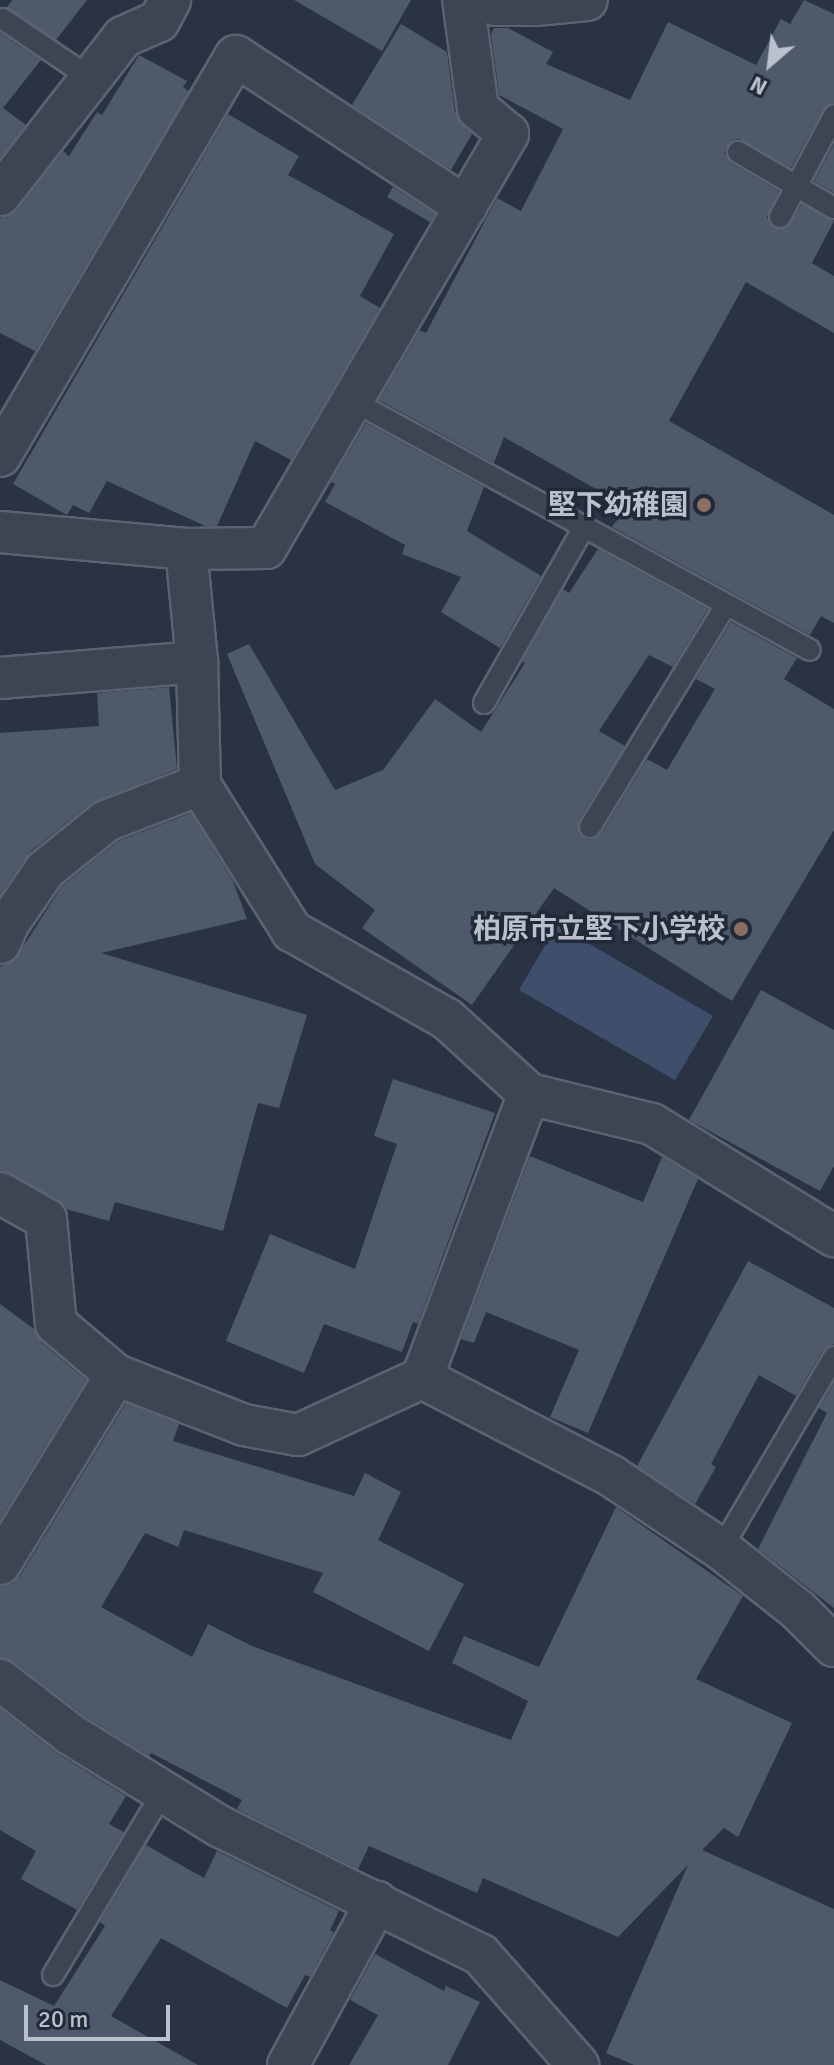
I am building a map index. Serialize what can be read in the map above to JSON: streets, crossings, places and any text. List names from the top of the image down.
{
  "places": ["堅下幼稚園", "柏原市立堅下小学校"],
  "scale_bar": "20 m",
  "north": "bottom left"
}
